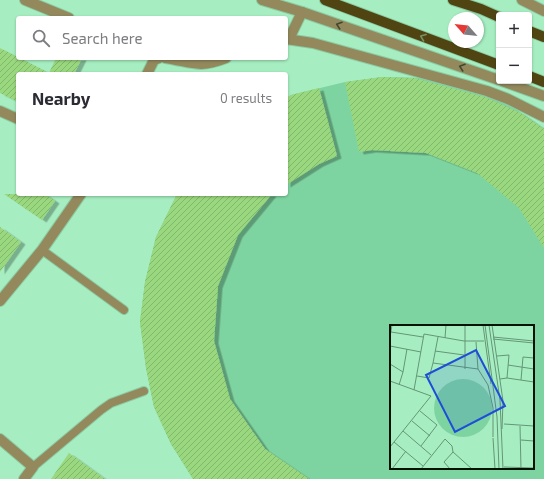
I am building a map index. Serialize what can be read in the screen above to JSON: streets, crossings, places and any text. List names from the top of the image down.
{
  "north": "top left",
  "page": {
    "map_buttons": ["+", "−"],
    "search": "Search here",
    "heading": ["Nearby", "0 results"]
  }
}
